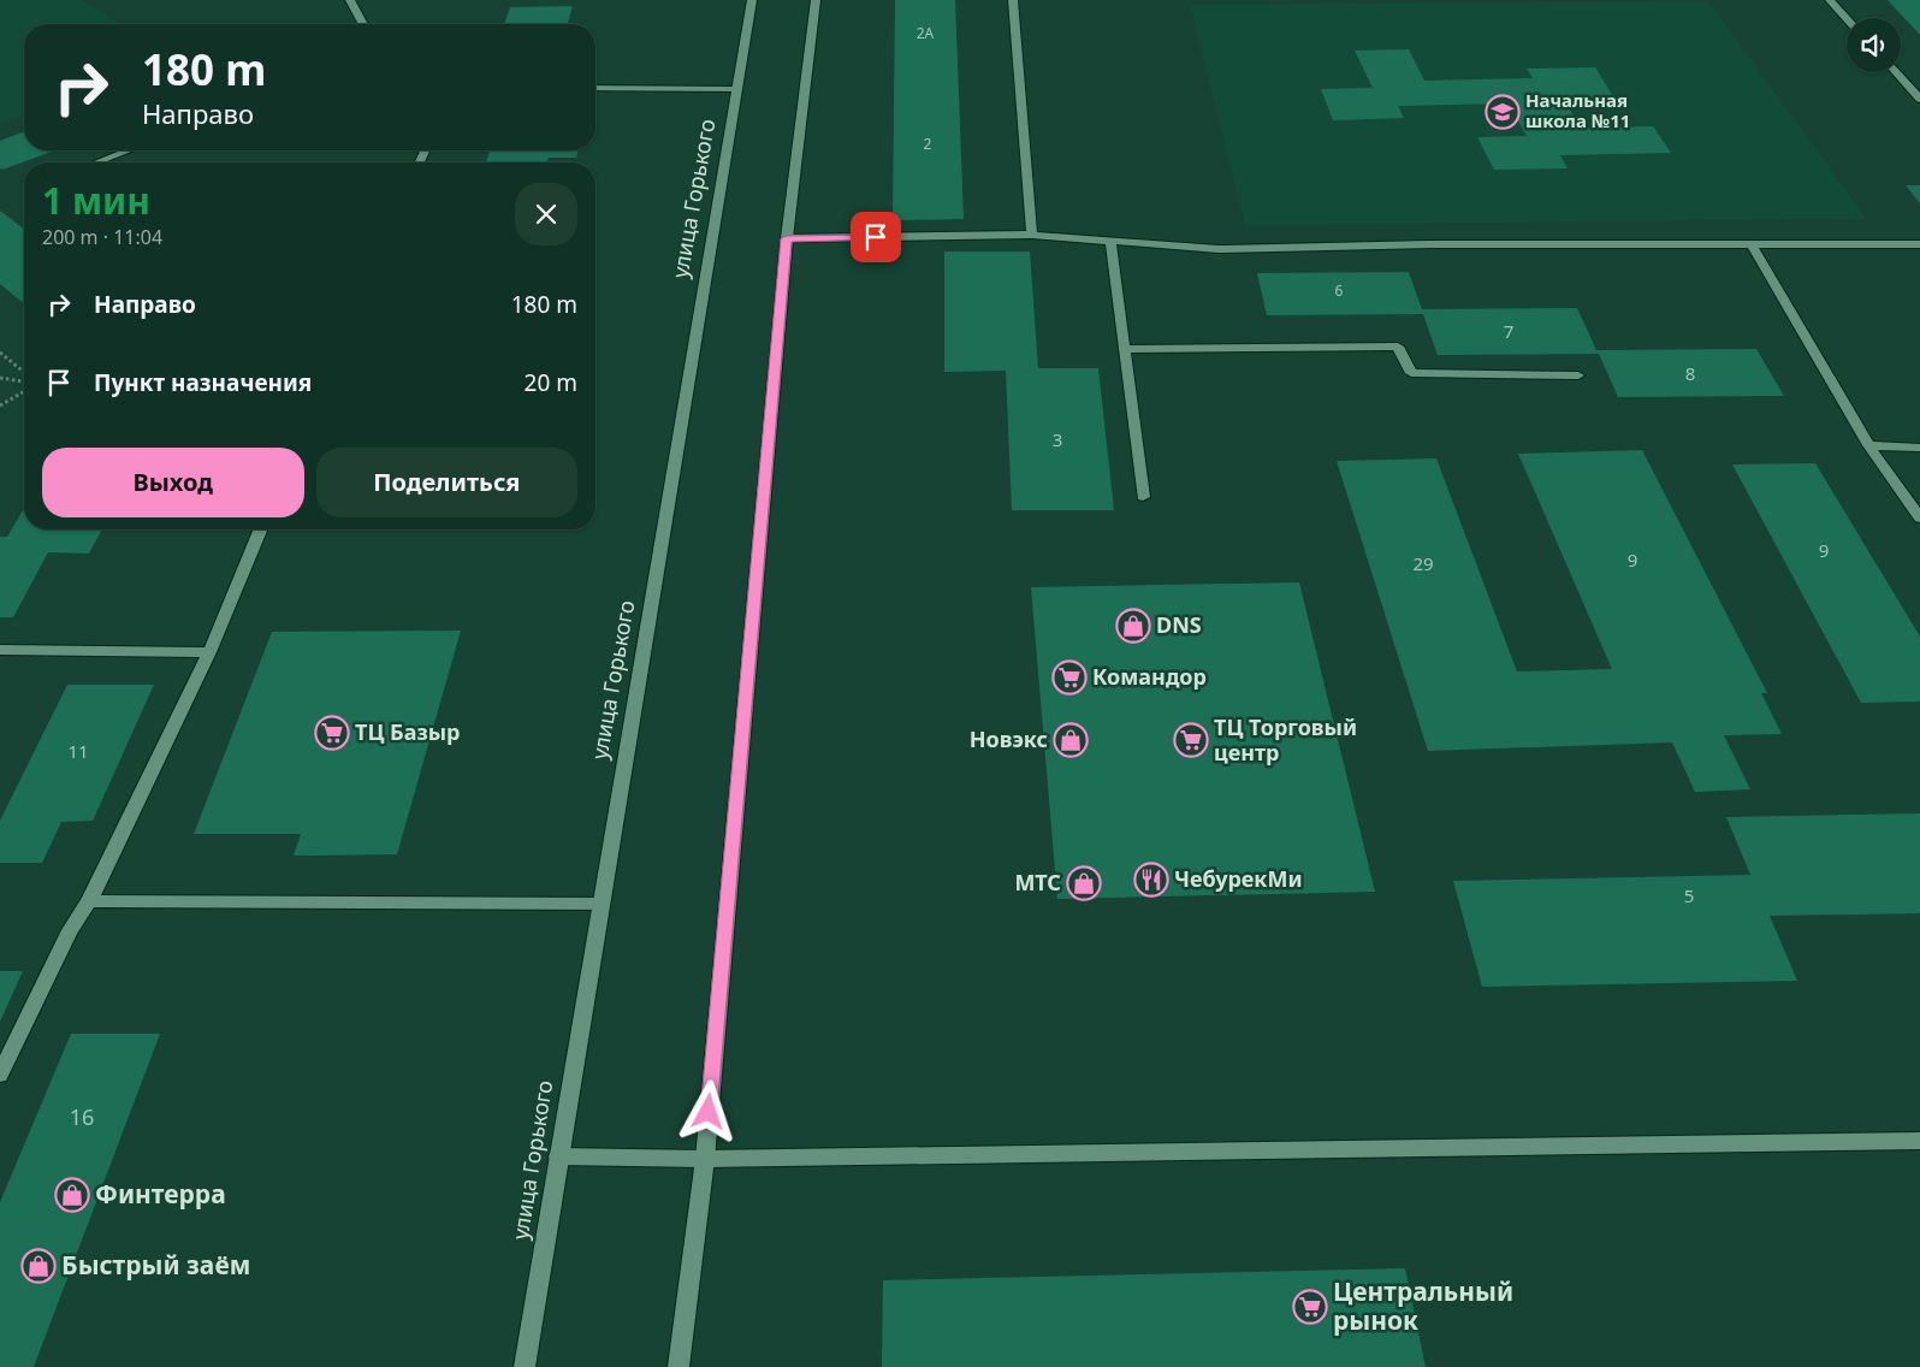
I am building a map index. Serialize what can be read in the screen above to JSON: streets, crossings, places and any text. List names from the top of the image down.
{
  "streets": {
    "main road": ["улица Горького"]
  },
  "places": {
    "school or university": ["Начальная школа №11"],
    "shop": [
      "DNS",
      "Новэкс",
      "МТС",
      "Финтерра",
      "Быстрый заём"
    ],
    "supermarket": [
      "Командор",
      "ТЦ Базыр",
      "ТЦ Торговый центр",
      "Центральный рынок"
    ],
    "restaurant": ["ЧебурекМи"]
  },
  "house_numbers": [
    "2А",
    "2",
    "6",
    "7",
    "8",
    "3",
    "9",
    "9",
    "29",
    "11",
    "5",
    "16"
  ],
  "page": {
    "turn": ["180 m", "Направо"],
    "heading": ["1 мин", "200 m · 11:04"],
    "list": [
      {
        "name": "Направо",
        "value": "180 m"
      },
      {
        "name": "Пункт назначения",
        "value": "20 m"
      }
    ],
    "buttons": ["Выход", "Поделиться"]
  }
}
